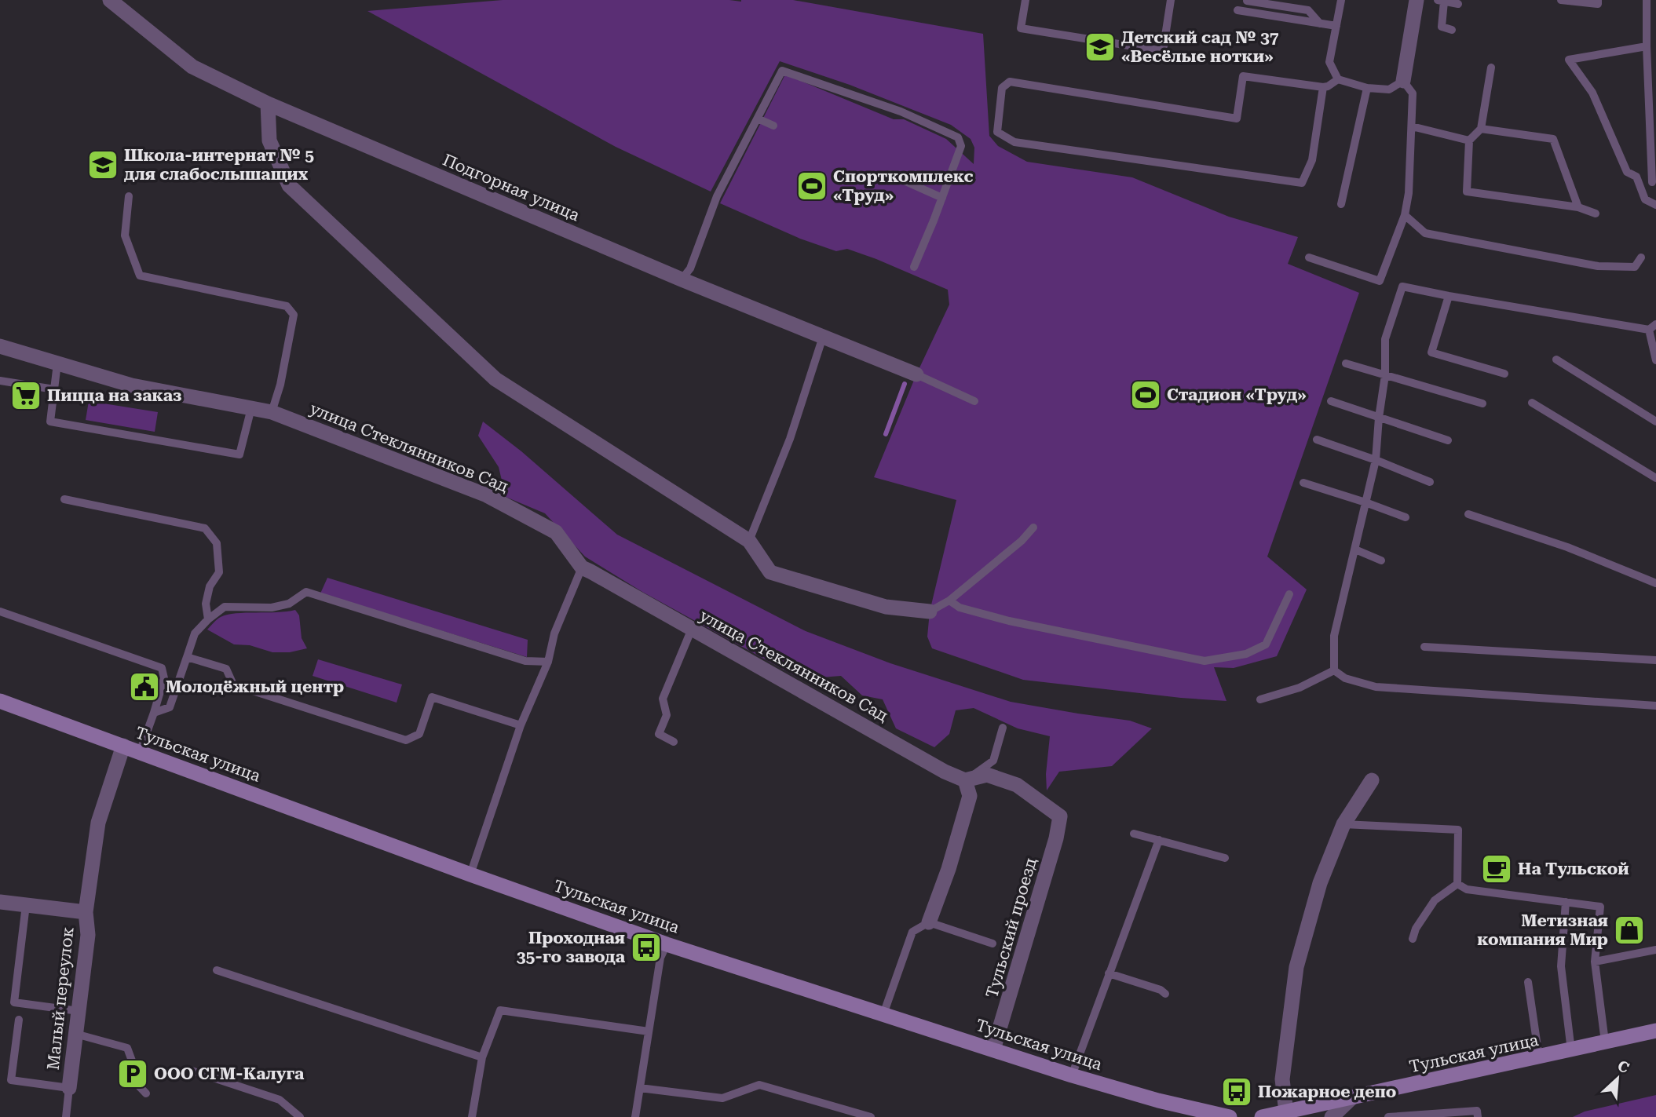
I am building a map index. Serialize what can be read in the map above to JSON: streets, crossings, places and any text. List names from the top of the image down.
{
  "streets": {
    "main road": ["Тульская улица"],
    "street": [
      "Подгорная улица",
      "улица Стеклянников Сад",
      "Тульский проезд",
      "Малый переулок"
    ]
  },
  "crossings": [
    ["улица Стеклянников Сад", "Тульский проезд"],
    ["Тульская улица", "Тульский проезд"],
    ["Тульская улица", "Малый переулок"]
  ],
  "places": {
    "school or university": ["Детский сад № 37 «Весёлые нотки»", "Школа-интернат № 5 для слабослышащих"],
    "sports": ["Спорткомплекс «Труд»", "Стадион «Труд»"],
    "supermarket": ["Пицца на заказ"],
    "public building": ["Молодёжный центр"],
    "cafe": ["На Тульской"],
    "shop": ["Метизная компания Мир"],
    "bus stop": ["Проходная 35-го завода", "Пожарное депо"],
    "parking": ["ООО СГМ-Калуга"]
  },
  "north": "top right"
}
